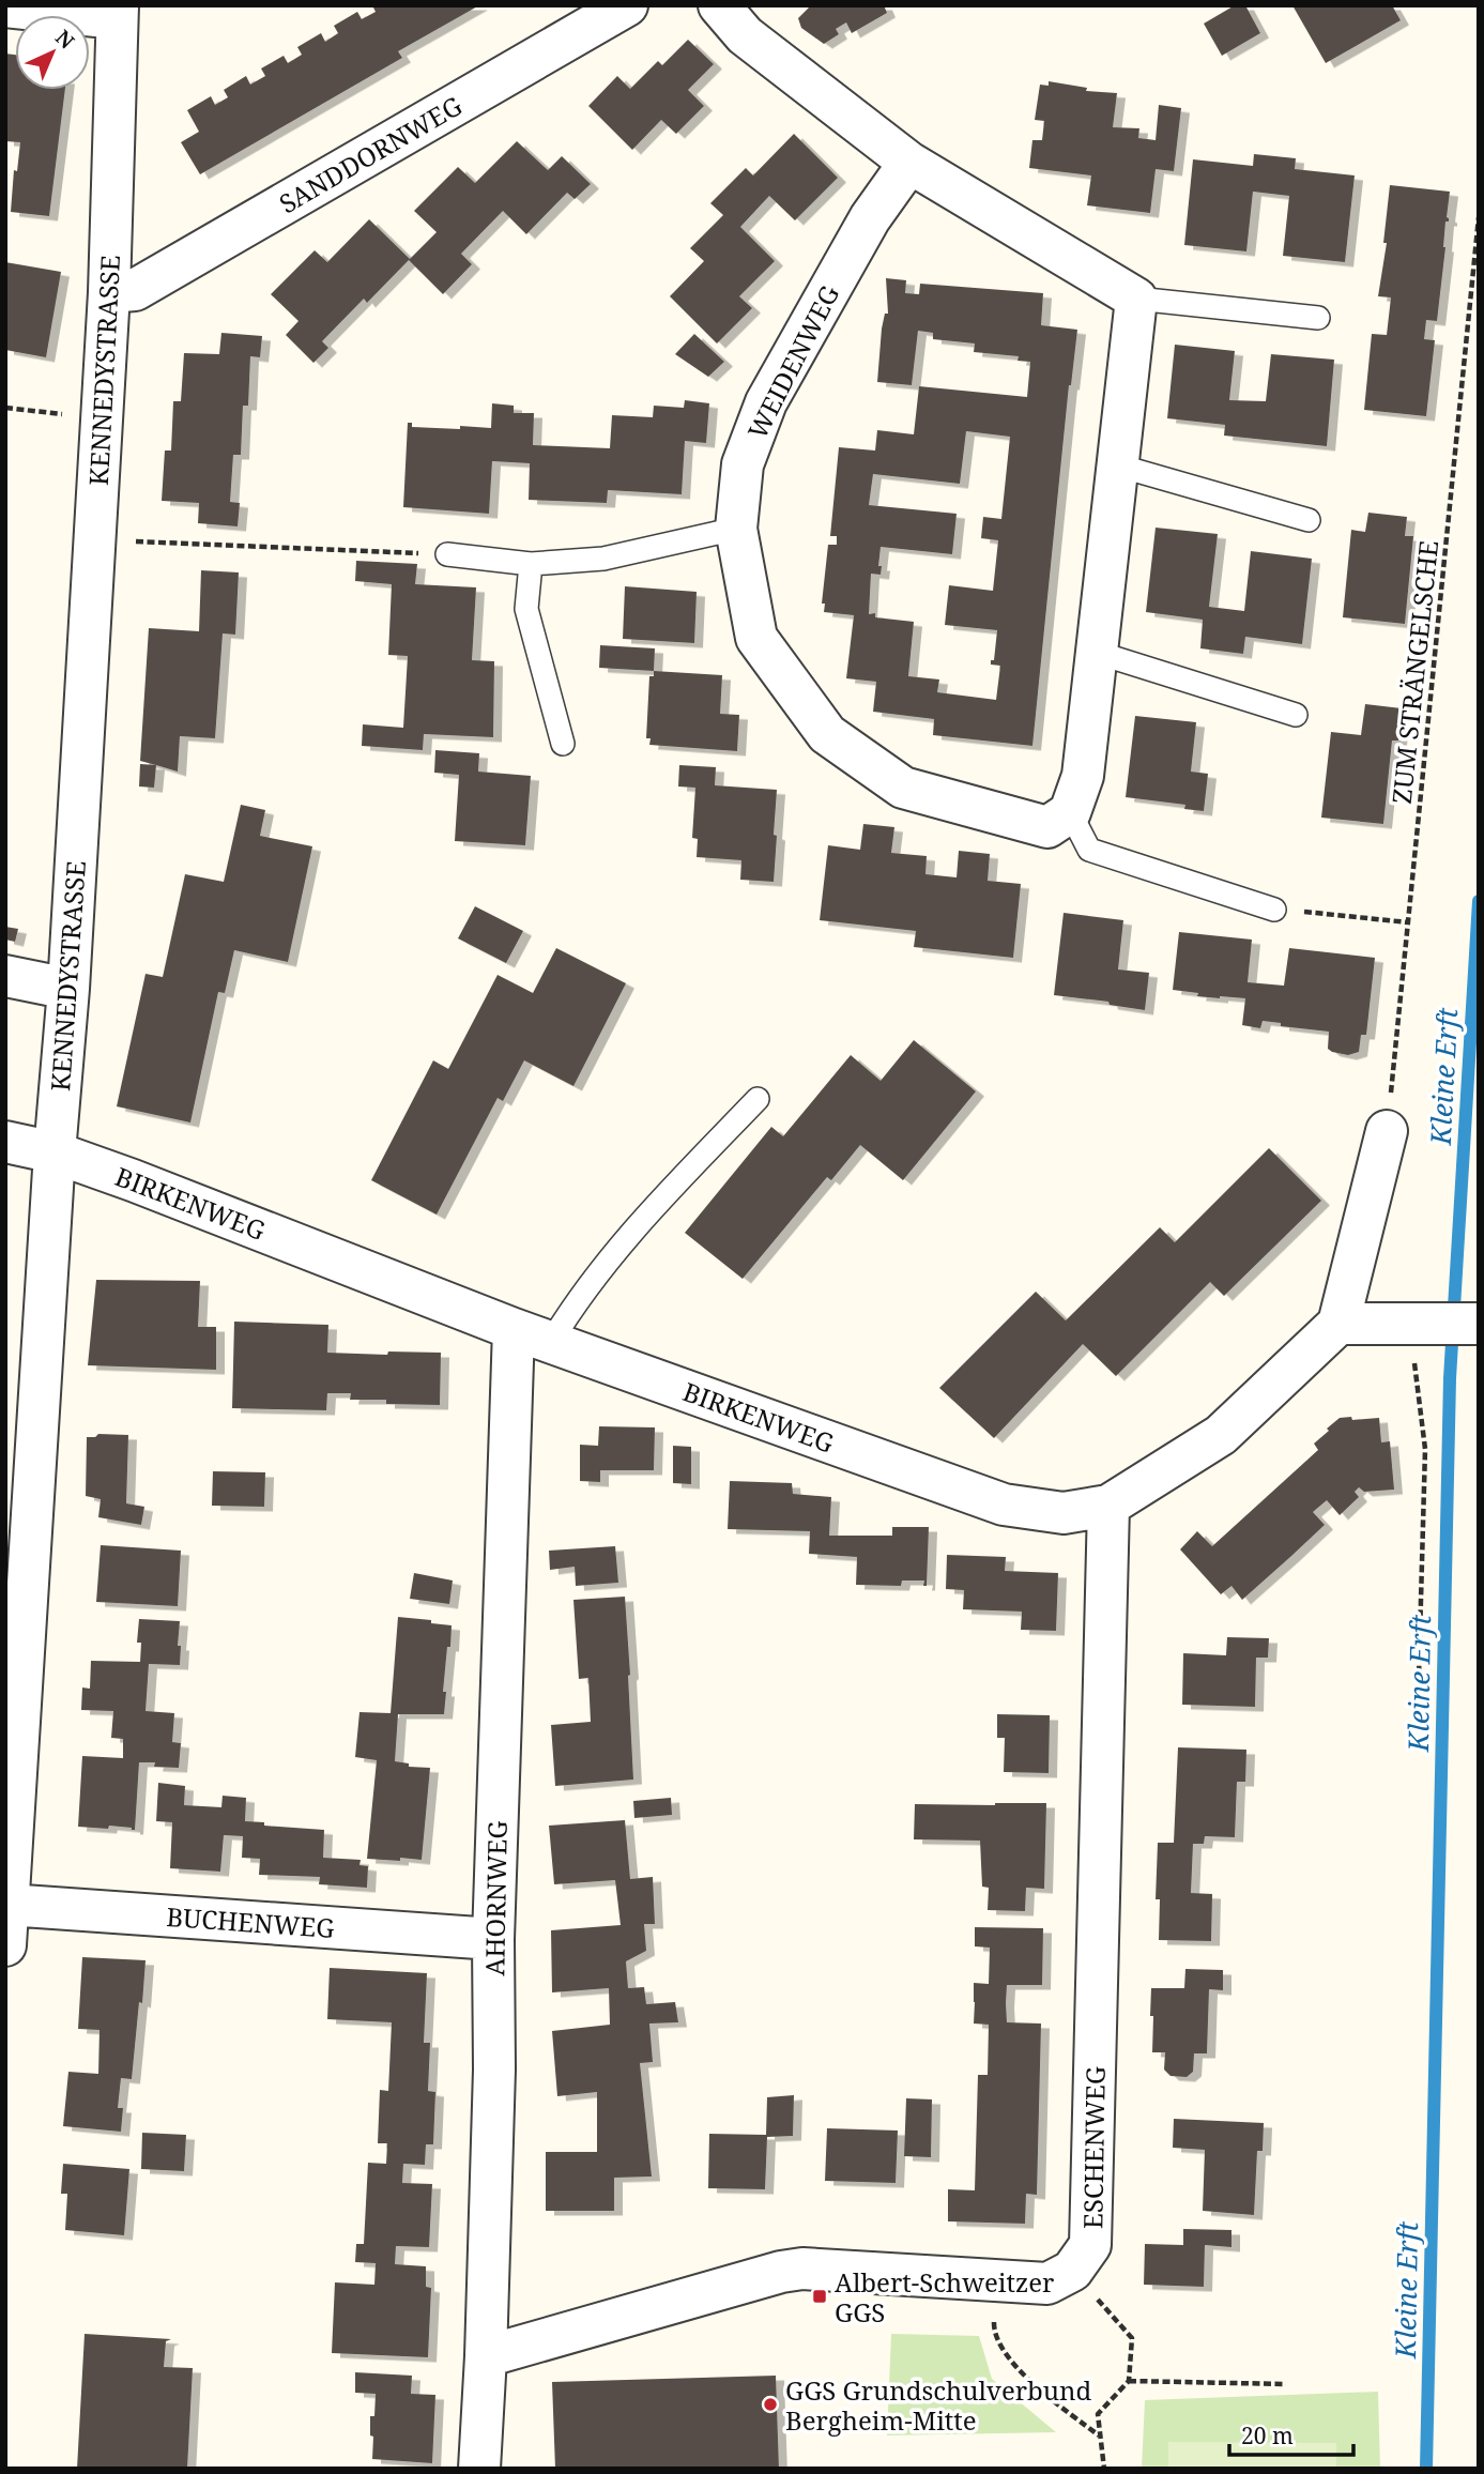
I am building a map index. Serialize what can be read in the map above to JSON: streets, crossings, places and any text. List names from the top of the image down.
{
  "streets": {
    "street": [
      "SANDDORNWEG",
      "WEIDENWEG",
      "KENNEDYSTRASSE",
      "BIRKENWEG",
      "AHORNWEG",
      "BUCHENWEG",
      "ESCHENWEG"
    ],
    "path": ["ZUM STRÄNGELSCHE"]
  },
  "crossings": [
    ["SANDDORNWEG", "KENNEDYSTRASSE"],
    ["KENNEDYSTRASSE", "BIRKENWEG"],
    ["KENNEDYSTRASSE", "BUCHENWEG"],
    ["BIRKENWEG", "AHORNWEG"],
    ["BIRKENWEG", "ESCHENWEG"],
    ["AHORNWEG", "BUCHENWEG"]
  ],
  "water": ["Kleine Erft"],
  "places": {
    "transit": ["Albert-Schweitzer GGS"],
    "other": ["GGS Grundschulverbund Bergheim-Mitte"]
  },
  "scale_bar": "20 m",
  "north": "top right"
}
